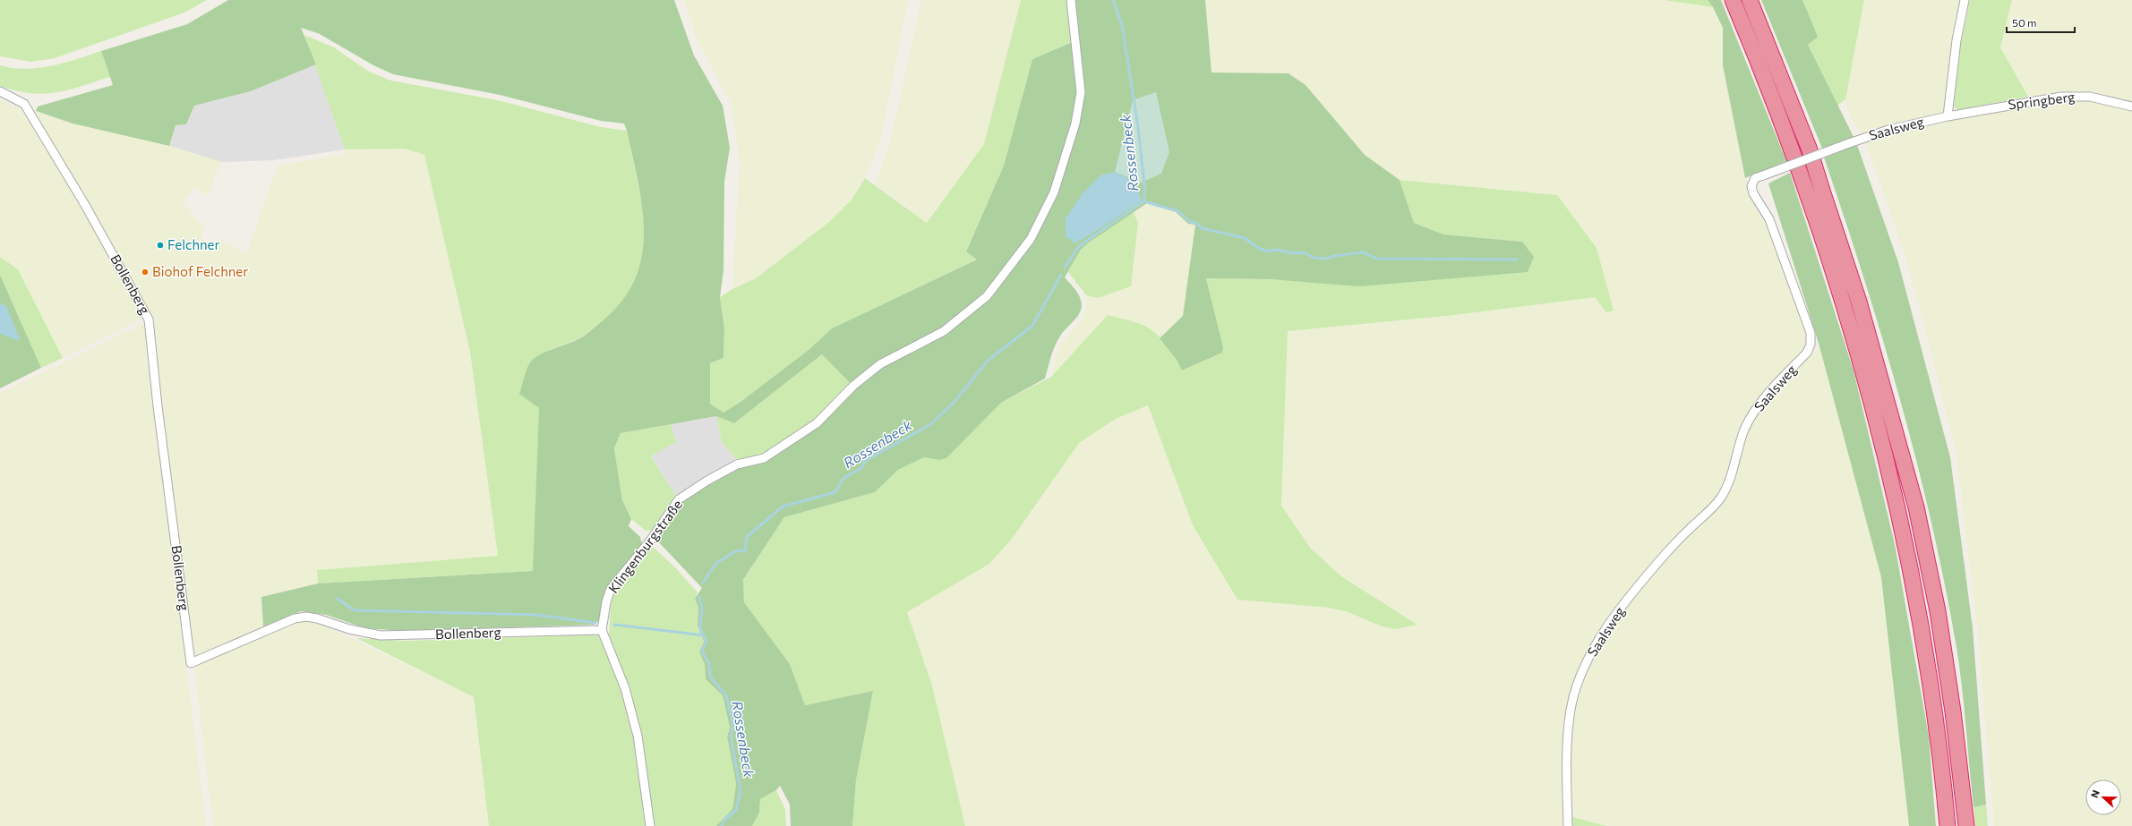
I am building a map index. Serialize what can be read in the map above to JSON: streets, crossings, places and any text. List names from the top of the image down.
{
  "streets": {
    "street": [
      "Springberg",
      "Saalsweg",
      "Bollenberg",
      "Klingenburgstraße"
    ]
  },
  "crossings": [
    ["Springberg", "Saalsweg"],
    ["Bollenberg", "Klingenburgstraße"]
  ],
  "water": ["Rossenbeck"],
  "places": ["Felchner", "Biohof Felchner"],
  "scale_bar": "50 m",
  "north": "left"
}
